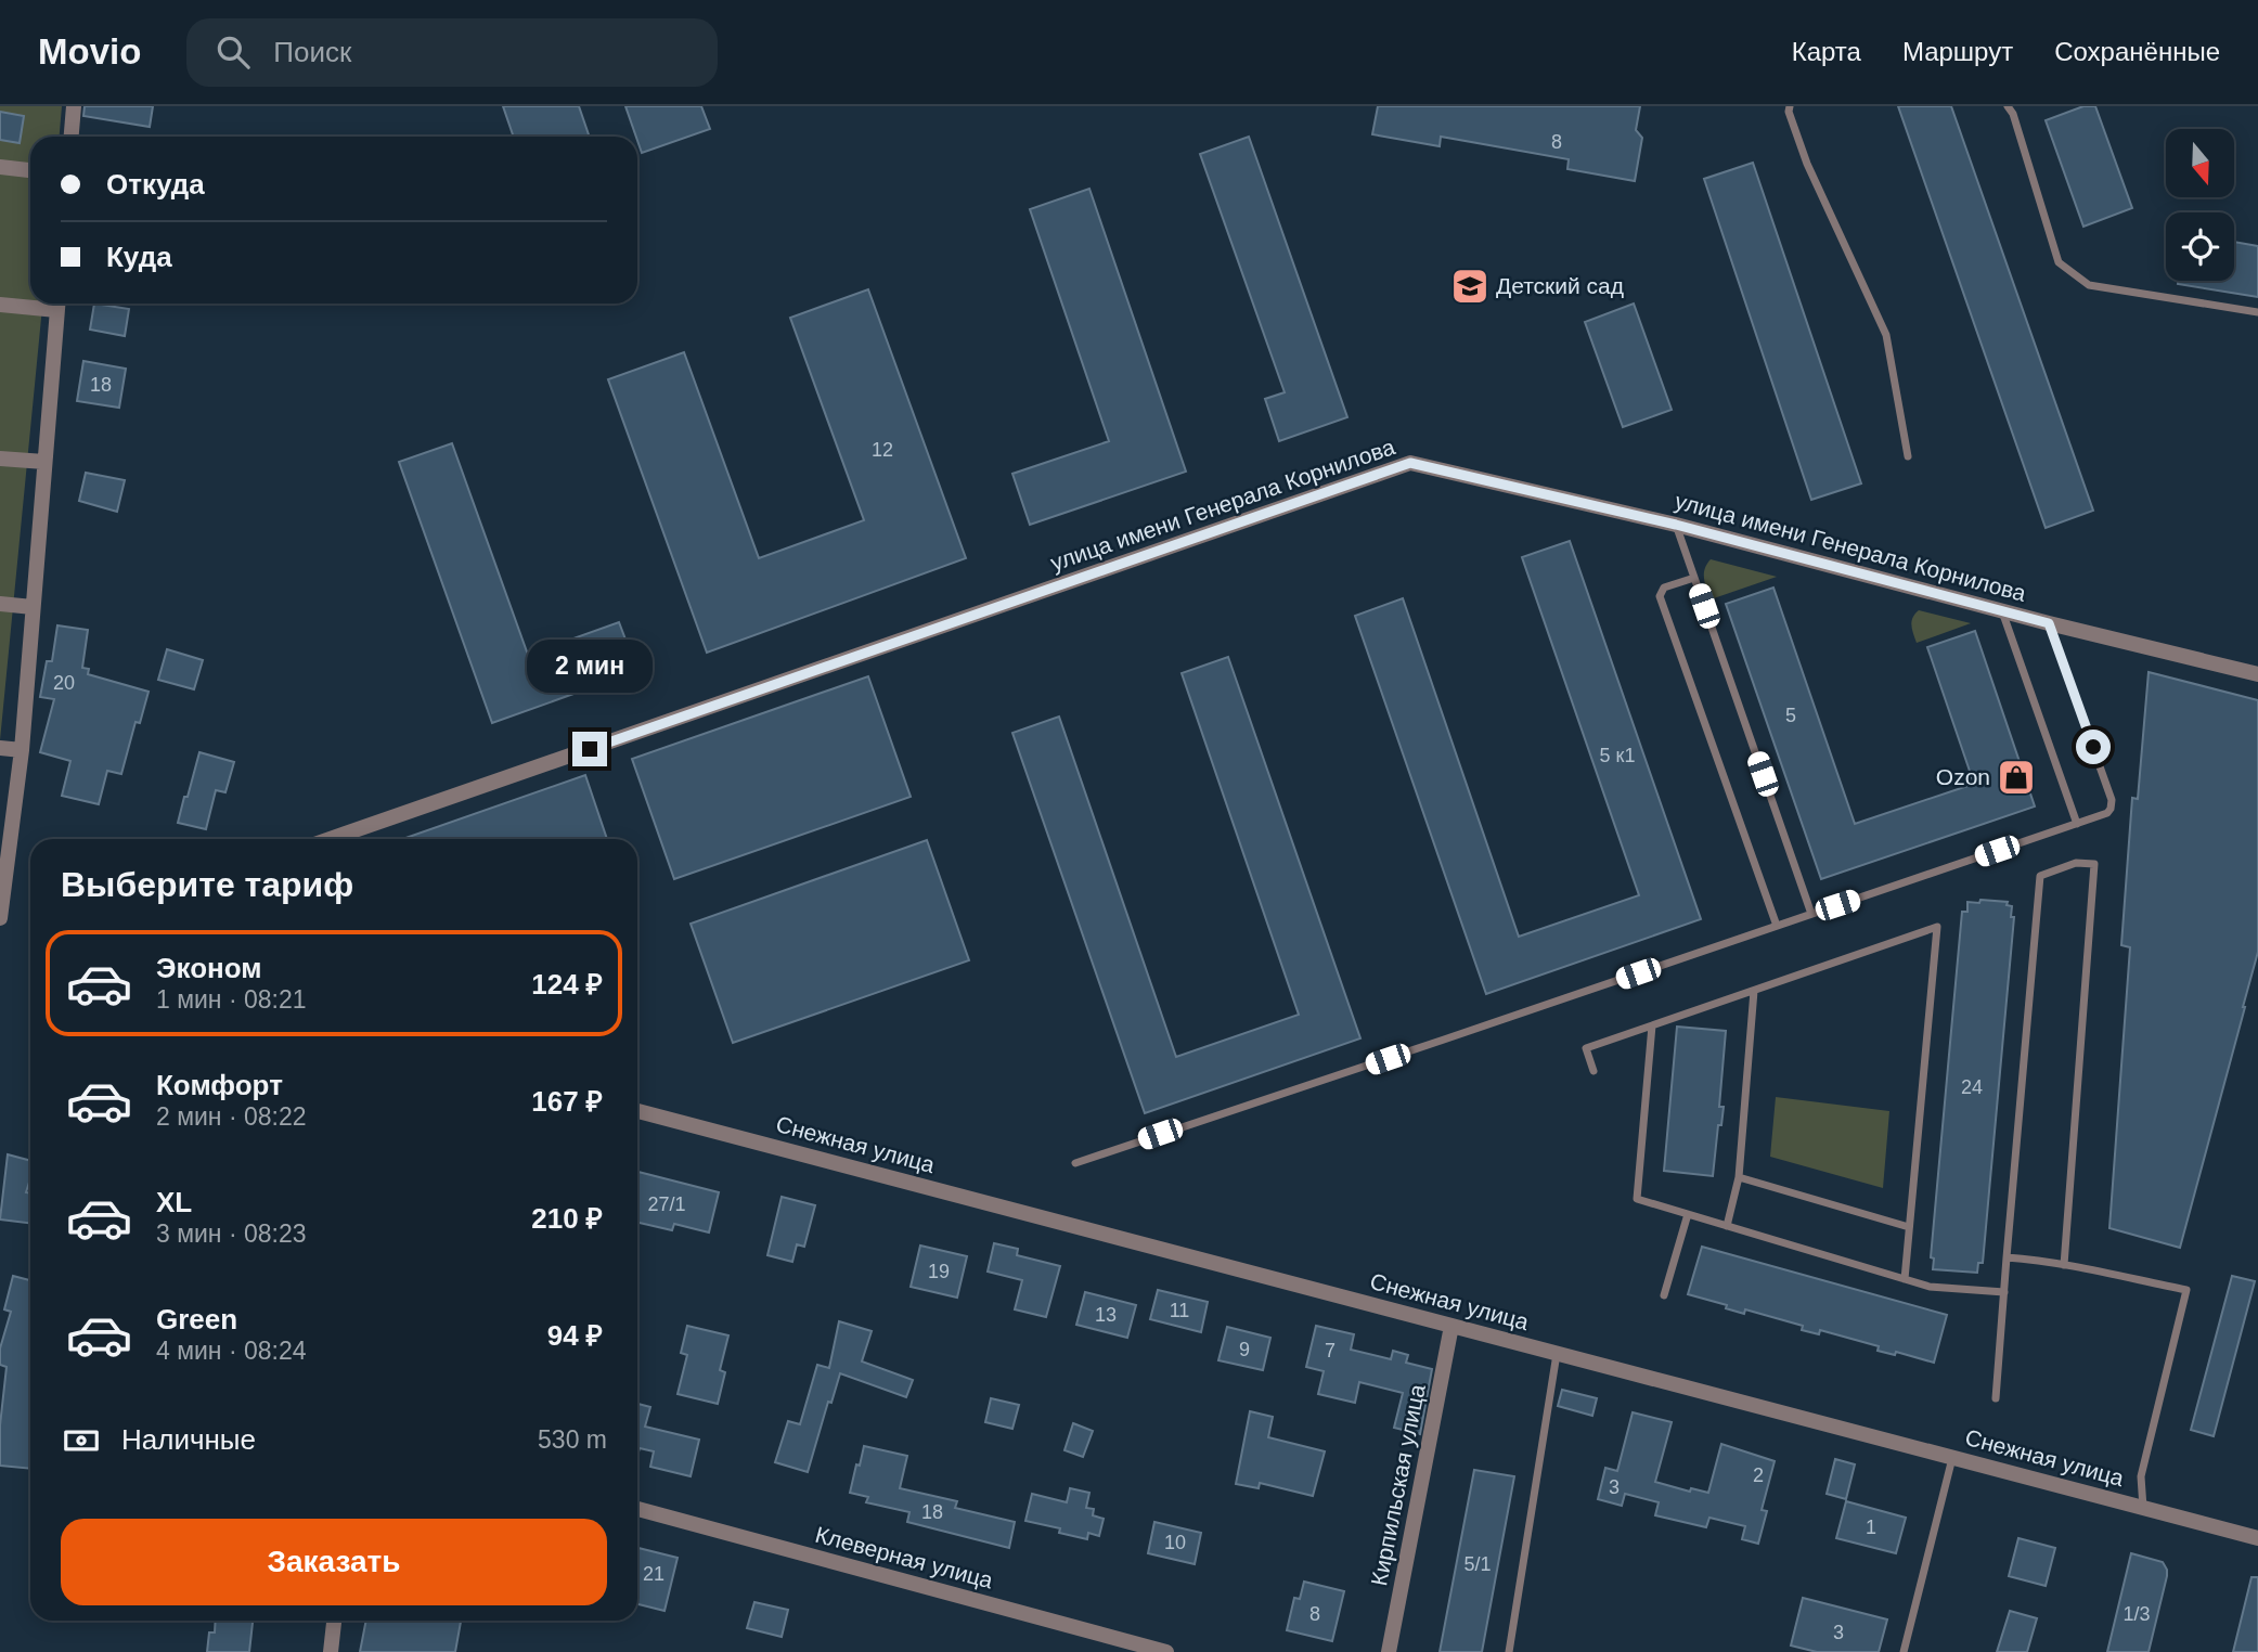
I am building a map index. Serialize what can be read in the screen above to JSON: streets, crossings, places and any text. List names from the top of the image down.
{
  "streets": {
    "street": [
      "улица имени Генерала Корнилова",
      "Снежная улица",
      "Кирпильская улица",
      "Клеверная улица"
    ]
  },
  "crossings": [
    ["Снежная улица", "Кирпильская улица"]
  ],
  "places": {
    "school or university": ["Детский сад"],
    "shop": ["Ozon"]
  },
  "house_numbers": [
    "8",
    "18",
    "12",
    "20",
    "5",
    "5 к1",
    "24",
    "27/1",
    "19",
    "11",
    "13",
    "9",
    "7",
    "2",
    "3",
    "18",
    "1",
    "10",
    "5/1",
    "21",
    "8",
    "1/3",
    "3"
  ],
  "north": "bottom",
  "page": {
    "header": "Movio",
    "search": "Поиск",
    "nav": ["Карта", "Маршрут", "Сохранённые"],
    "banner": ["Откуда", "Куда"],
    "bubble": "2 мин",
    "heading": "Выберите тариф",
    "list": [
      {
        "name": "Эконом",
        "note": "1 мин · 08:21",
        "value": "124 ₽"
      },
      {
        "name": "Комфорт",
        "note": "2 мин · 08:22",
        "value": "167 ₽"
      },
      {
        "name": "XL",
        "note": "3 мин · 08:23",
        "value": "210 ₽"
      },
      {
        "name": "Green",
        "note": "4 мин · 08:24",
        "value": "94 ₽"
      }
    ],
    "pay": ["Наличные", "530 m"],
    "buttons": "Заказать"
  }
}
